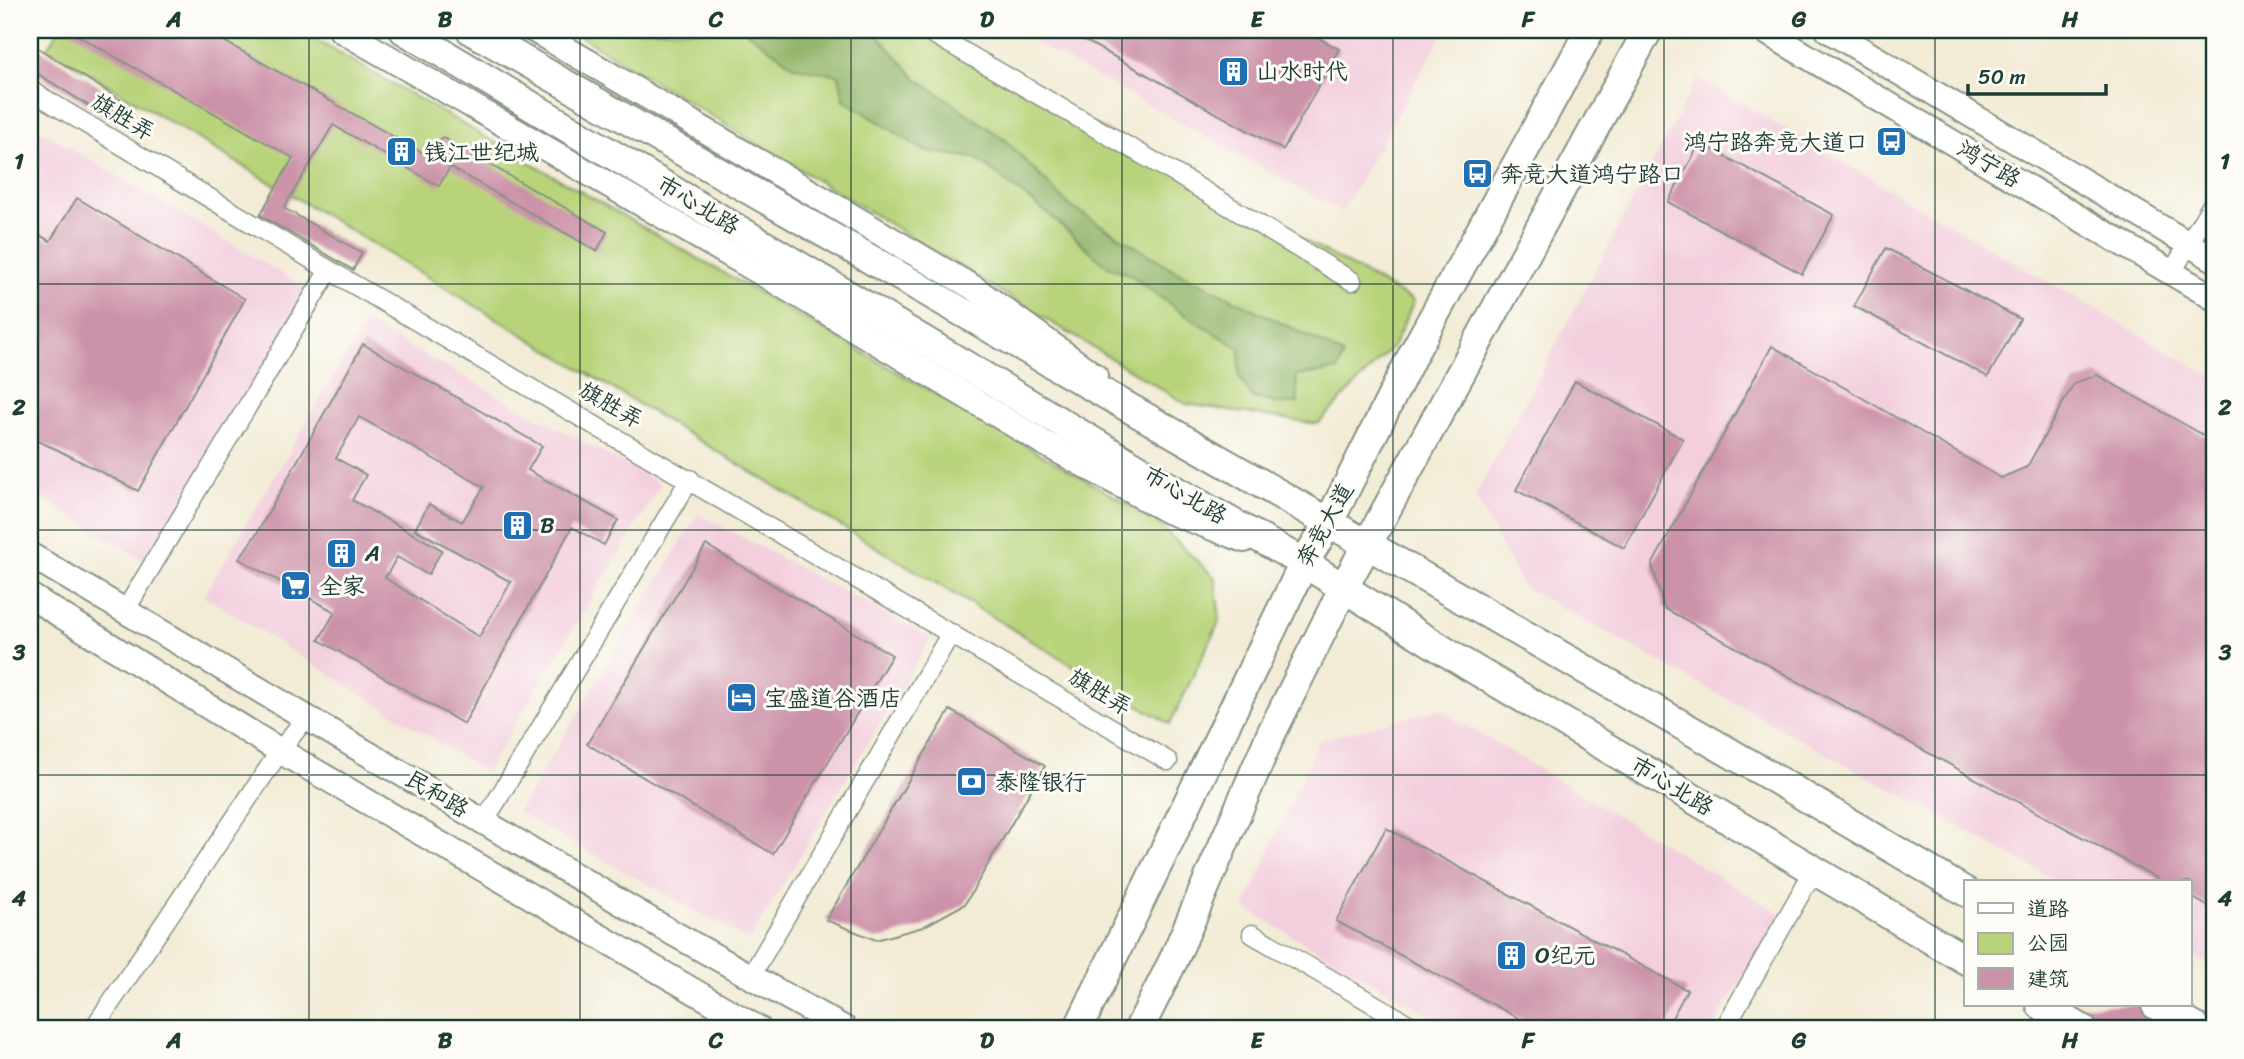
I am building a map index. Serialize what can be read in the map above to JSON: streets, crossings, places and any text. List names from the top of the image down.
{
  "streets": {
    "main road": [
      "鸿宁路",
      "市心北路",
      "奔竞大道",
      "民和路"
    ],
    "street": ["旗胜弄"]
  },
  "crossings": [
    ["市心北路", "奔竞大道"]
  ],
  "places": {
    "building": [
      "山水时代",
      "钱江世纪城",
      "B",
      "A",
      "O纪元"
    ],
    "bus stop": ["鸿宁路奔竞大道口", "奔竞大道鸿宁路口"],
    "supermarket": ["全家"],
    "hotel": ["宝盛道谷酒店"],
    "bank": ["泰隆银行"]
  },
  "legend": ["道路", "公园", "建筑"],
  "scale_bar": "50 m",
  "grid": {
    "columns": [
      "A",
      "B",
      "C",
      "D",
      "E",
      "F",
      "G",
      "H"
    ],
    "rows": [
      "1",
      "2",
      "3",
      "4"
    ]
  }
}
